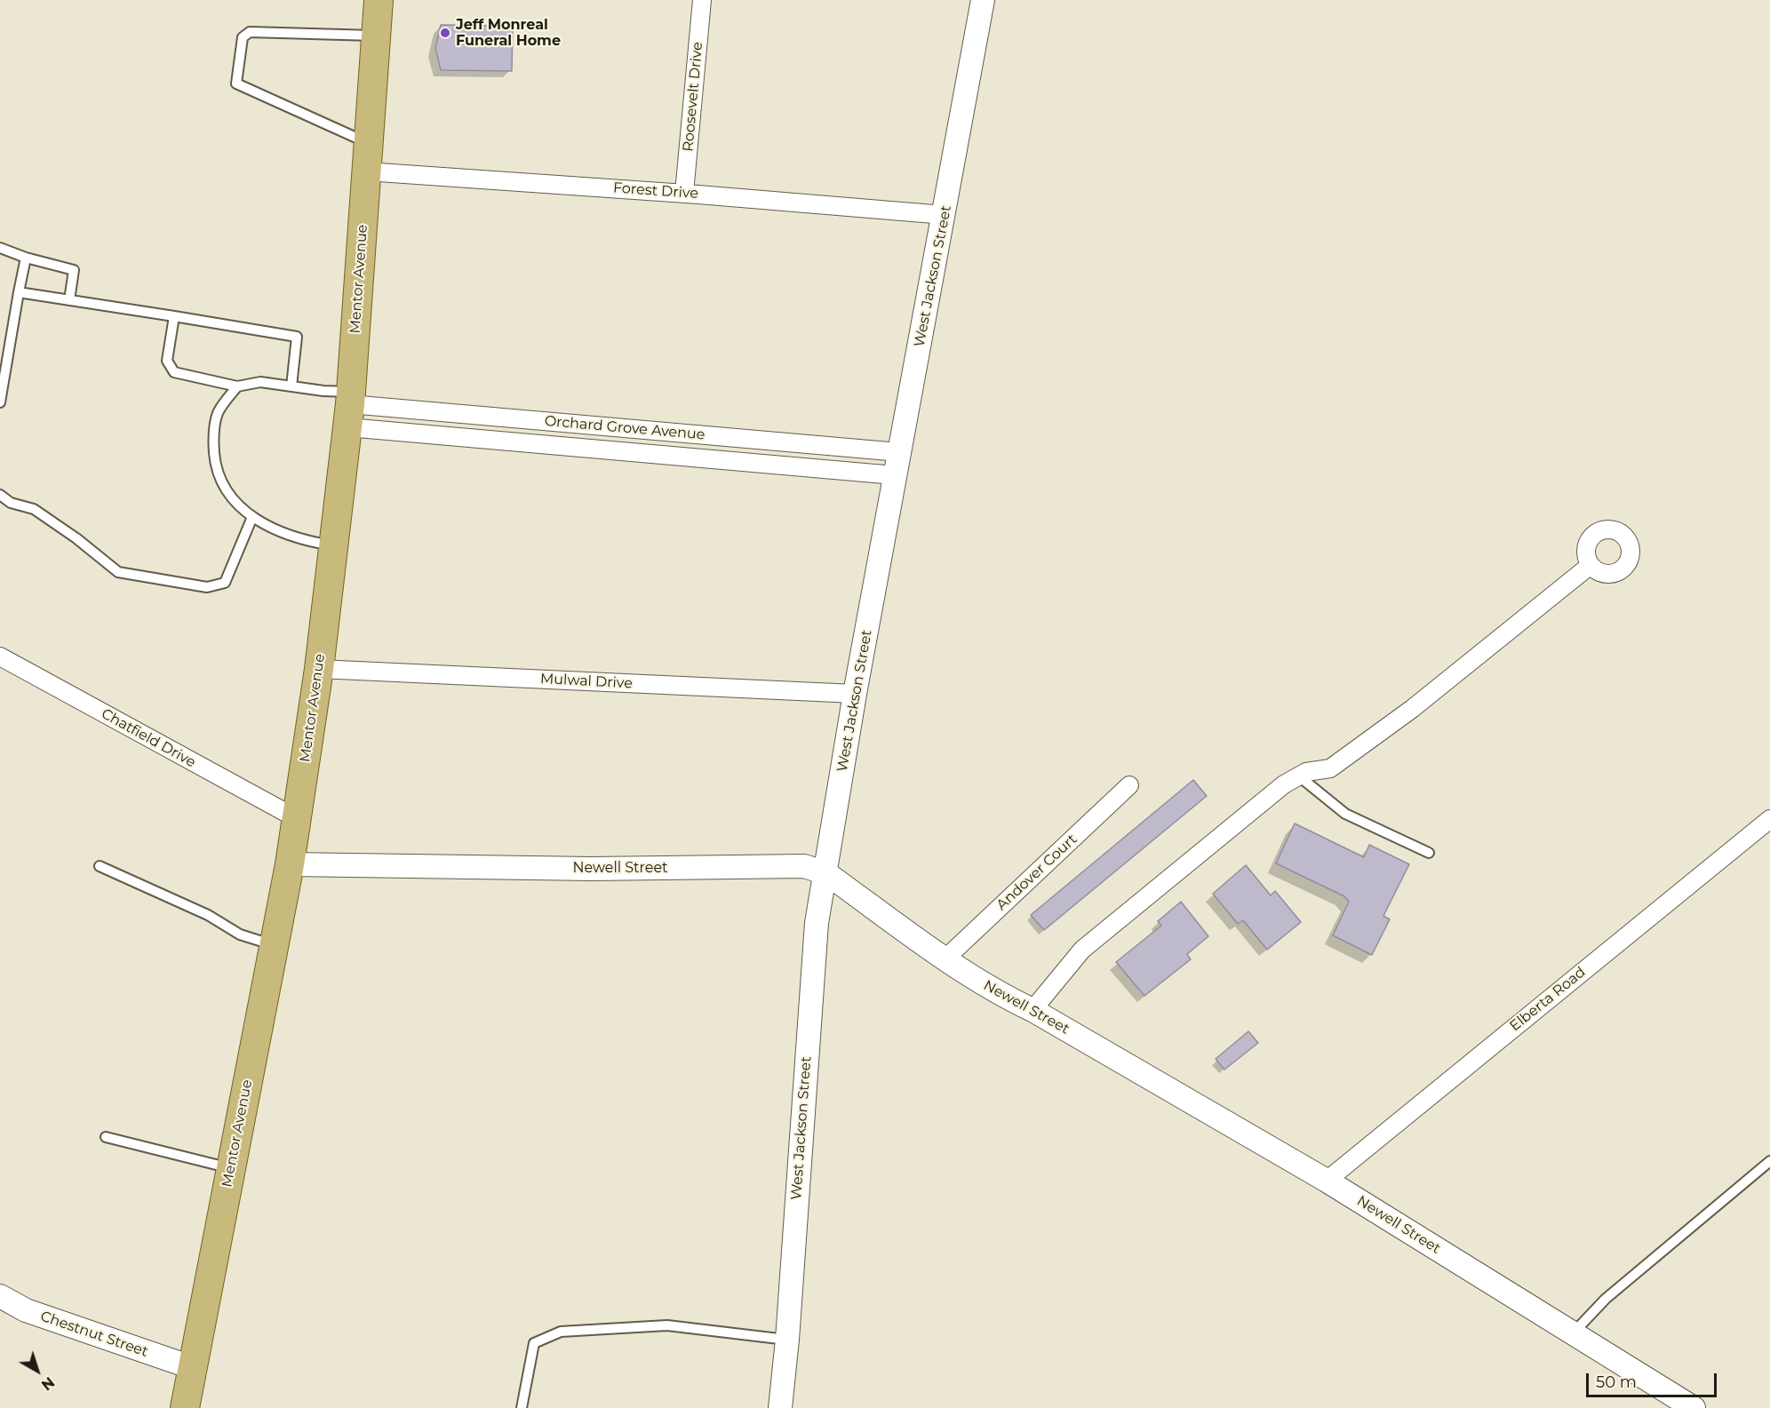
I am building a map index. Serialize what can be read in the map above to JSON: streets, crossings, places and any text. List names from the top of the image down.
{
  "streets": {
    "main road": ["Mentor Avenue"],
    "street": [
      "Roosevelt Drive",
      "Forest Drive",
      "West Jackson Street",
      "Orchard Grove Avenue",
      "Mulwal Drive",
      "Chatfield Drive",
      "Newell Street",
      "Andover Court",
      "Elberta Road",
      "Chestnut Street"
    ]
  },
  "crossings": [
    ["Roosevelt Drive", "Forest Drive"],
    ["Forest Drive", "West Jackson Street"],
    ["Forest Drive", "Mentor Avenue"],
    ["West Jackson Street", "Orchard Grove Avenue"],
    ["West Jackson Street", "Mulwal Drive"],
    ["West Jackson Street", "Newell Street"],
    ["Mentor Avenue", "Orchard Grove Avenue"],
    ["Mentor Avenue", "Mulwal Drive"],
    ["Mentor Avenue", "Chatfield Drive"],
    ["Mentor Avenue", "Newell Street"],
    ["Mentor Avenue", "Chestnut Street"],
    ["Newell Street", "Andover Court"],
    ["Newell Street", "Elberta Road"]
  ],
  "places": ["Jeff Monreal Funeral Home"],
  "scale_bar": "50 m",
  "north": "bottom right"
}
